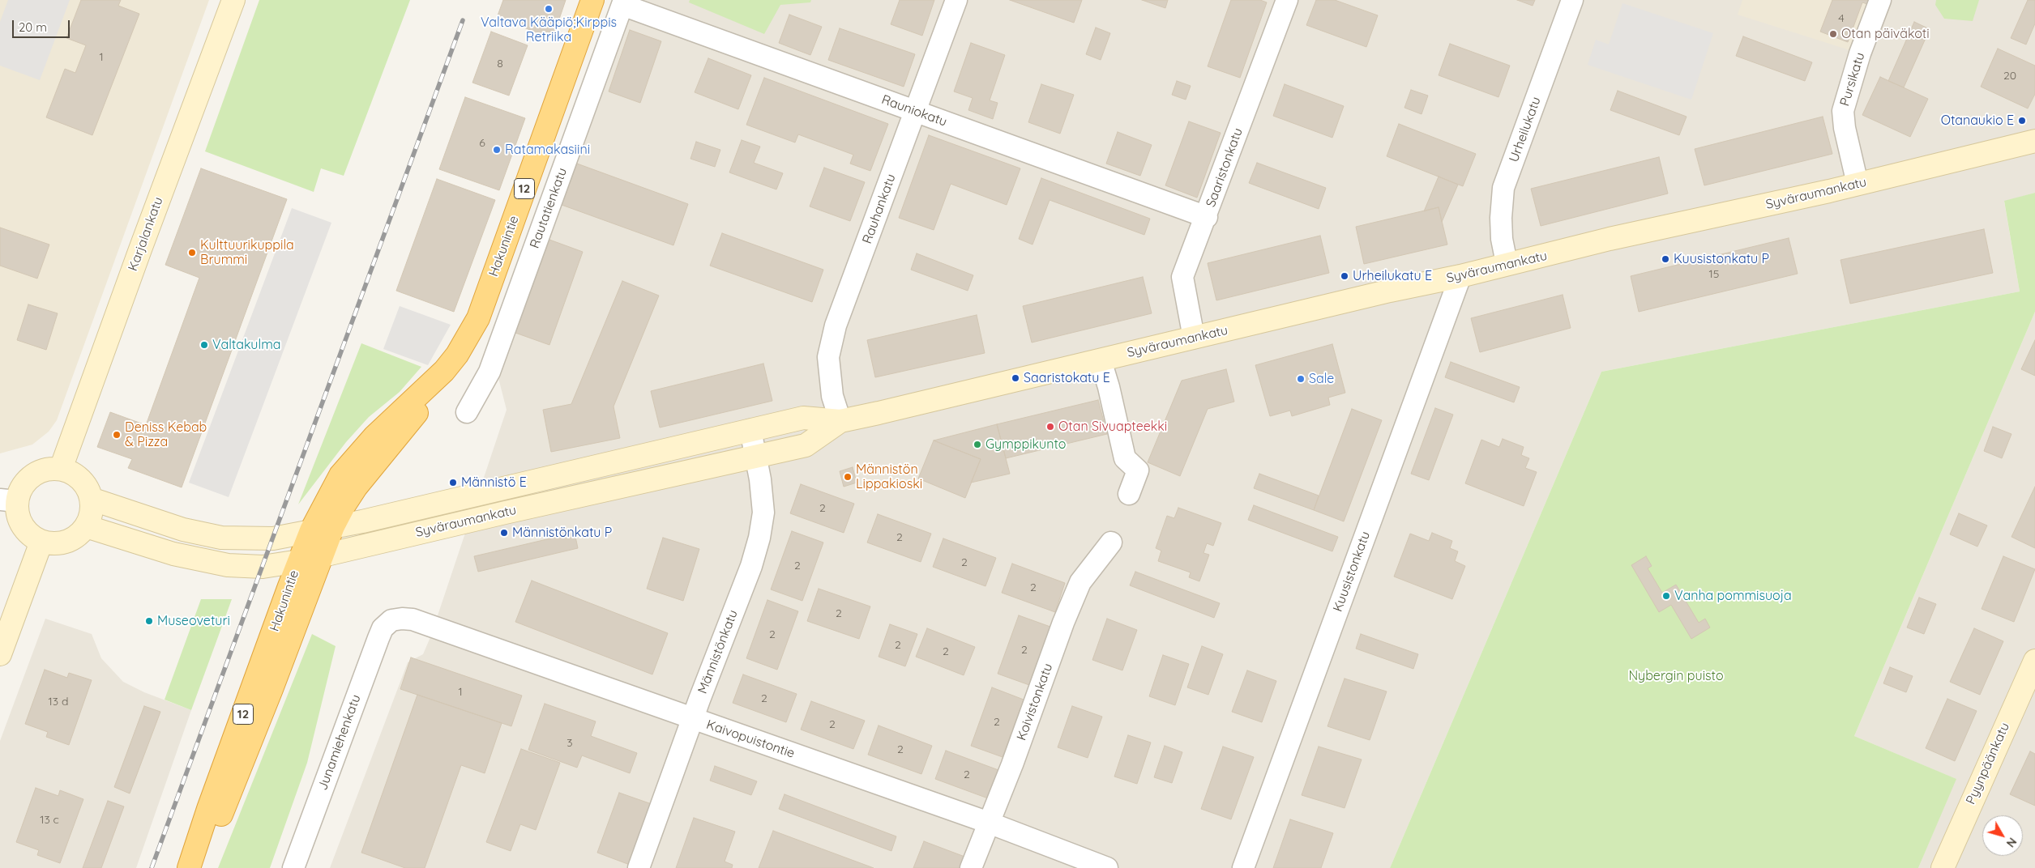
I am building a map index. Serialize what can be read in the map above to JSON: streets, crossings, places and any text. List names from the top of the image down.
{
  "streets": {
    "highway": ["12", "Hakunintie"],
    "main road": ["Syväraumankatu", "Karjalankatu", "Pyynpäänkatu"],
    "street": [
      "Pursikatu",
      "Rauniokatu",
      "Urheilukatu",
      "Saaristonkatu",
      "Rautatienkatu",
      "Rauhankatu",
      "Kuusistonkatu",
      "Männistönkatu",
      "Koivistonkatu",
      "Kaivopuistontie",
      "Junamiehenkatu"
    ]
  },
  "crossings": [
    ["Pursikatu", "Syväraumankatu"],
    ["Rauniokatu", "Saaristonkatu"],
    ["Rauniokatu", "Rautatienkatu"],
    ["Rauniokatu", "Rauhankatu"],
    ["Urheilukatu", "Syväraumankatu"],
    ["Saaristonkatu", "Syväraumankatu"],
    ["Syväraumankatu", "Rauhankatu"],
    ["Syväraumankatu", "Karjalankatu"],
    ["Syväraumankatu", "Hakunintie"],
    ["Syväraumankatu", "Kuusistonkatu"],
    ["Syväraumankatu", "Männistönkatu"],
    ["Männistönkatu", "Kaivopuistontie"],
    ["Koivistonkatu", "Kaivopuistontie"],
    ["Kaivopuistontie", "Junamiehenkatu"]
  ],
  "parks": ["Nybergin puisto"],
  "places": [
    "Valtava Kääpiö;Kirppis Retriika",
    "Otan päiväkoti",
    "Otanaukio E",
    "Ratamakasiini",
    "Kulttuurikuppila Brummi",
    "Kuusistonkatu P",
    "Urheilukatu E",
    "Valtakulma",
    "Saaristokatu E",
    "Sale",
    "Otan Sivuapteekki",
    "Deniss Kebab & Pizza",
    "Gymppikunto",
    "Männistön Lippakioski",
    "Männistö E",
    "Männistönkatu P",
    "Vanha pommisuoja",
    "Museoveturi"
  ],
  "house_numbers": [
    "4",
    "1",
    "8",
    "20",
    "6",
    "15",
    "2",
    "2",
    "2",
    "2",
    "2",
    "2",
    "2",
    "2",
    "2",
    "2",
    "1",
    "2",
    "13 d",
    "2",
    "2",
    "3",
    "2",
    "2",
    "13 c"
  ],
  "scale_bar": "20 m",
  "north": "bottom right"
}
